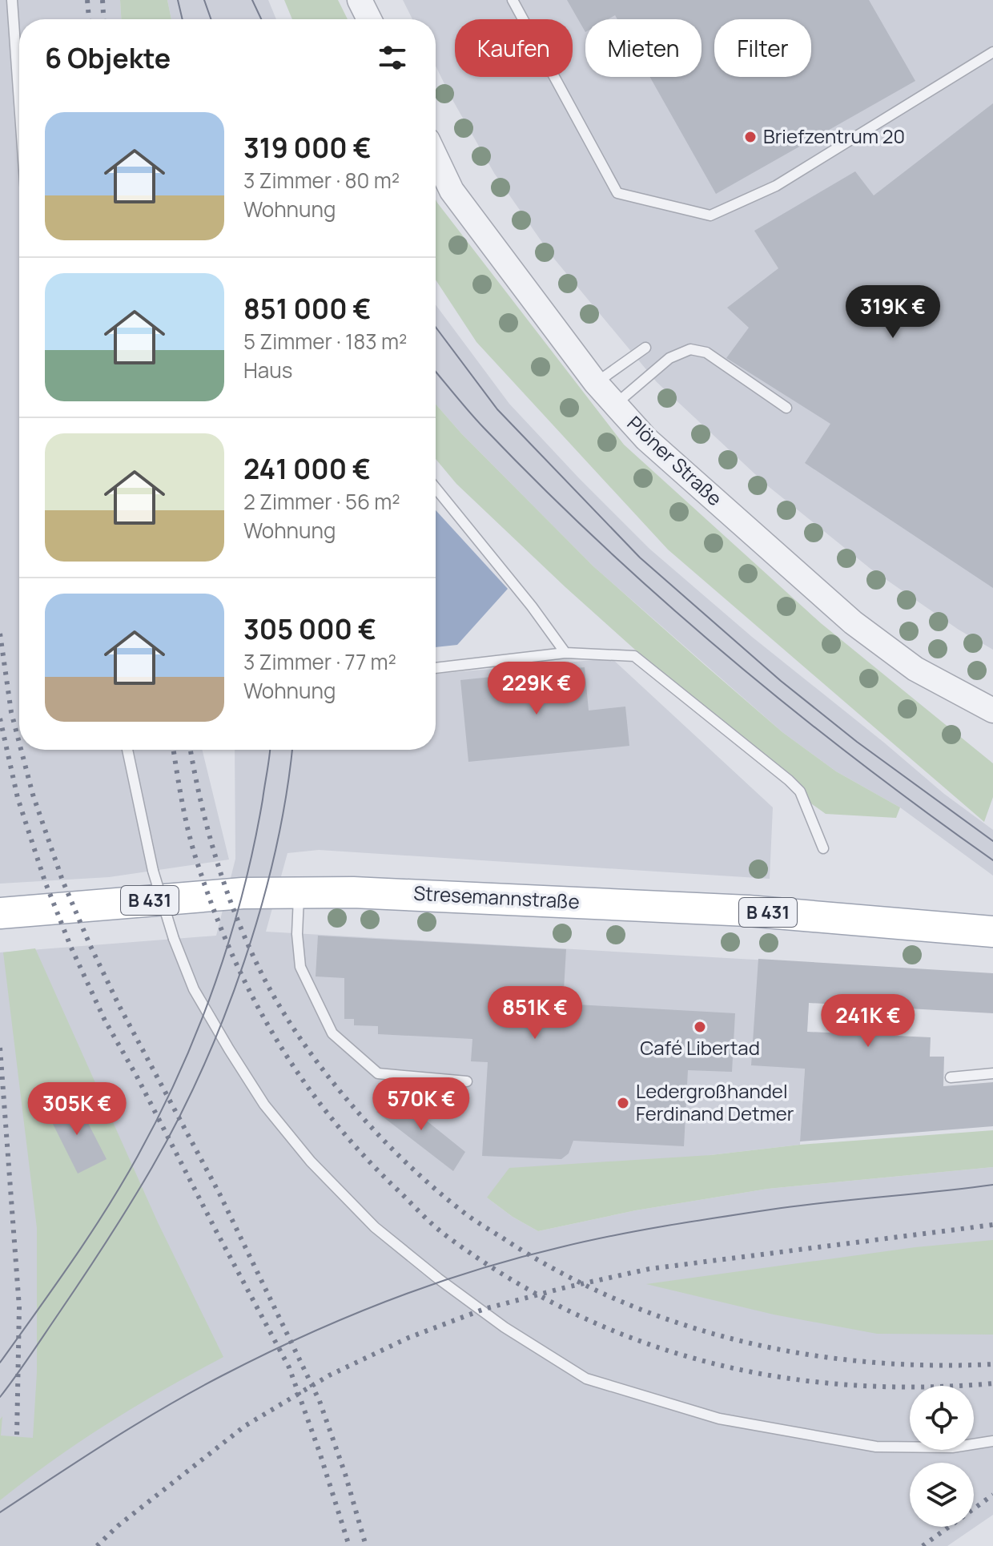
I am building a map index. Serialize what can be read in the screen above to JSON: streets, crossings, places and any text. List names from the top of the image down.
{
  "streets": {
    "main road": ["Stresemannstraße", "B 431"],
    "street": ["Plöner Straße"]
  },
  "places": ["Briefzentrum 20", "Café Libertad", "Ledergroßhandel Ferdinand Detmer"],
  "page": {
    "chip": ["Kaufen", "Mieten", "Filter"],
    "heading": "6 Objekte",
    "list": [
      {
        "name": "319 000 €",
        "note": "3 Zimmer · 80 m² · Wohnung"
      },
      {
        "name": "851 000 €",
        "note": "5 Zimmer · 183 m² · Haus"
      },
      {
        "name": "241 000 €",
        "note": "2 Zimmer · 56 m² · Wohnung"
      },
      {
        "name": "305 000 €",
        "note": "3 Zimmer · 77 m² · Wohnung"
      }
    ],
    "price": [
      "319K €",
      "229K €",
      "851K €",
      "241K €",
      "570K €",
      "305K €"
    ]
  }
}
